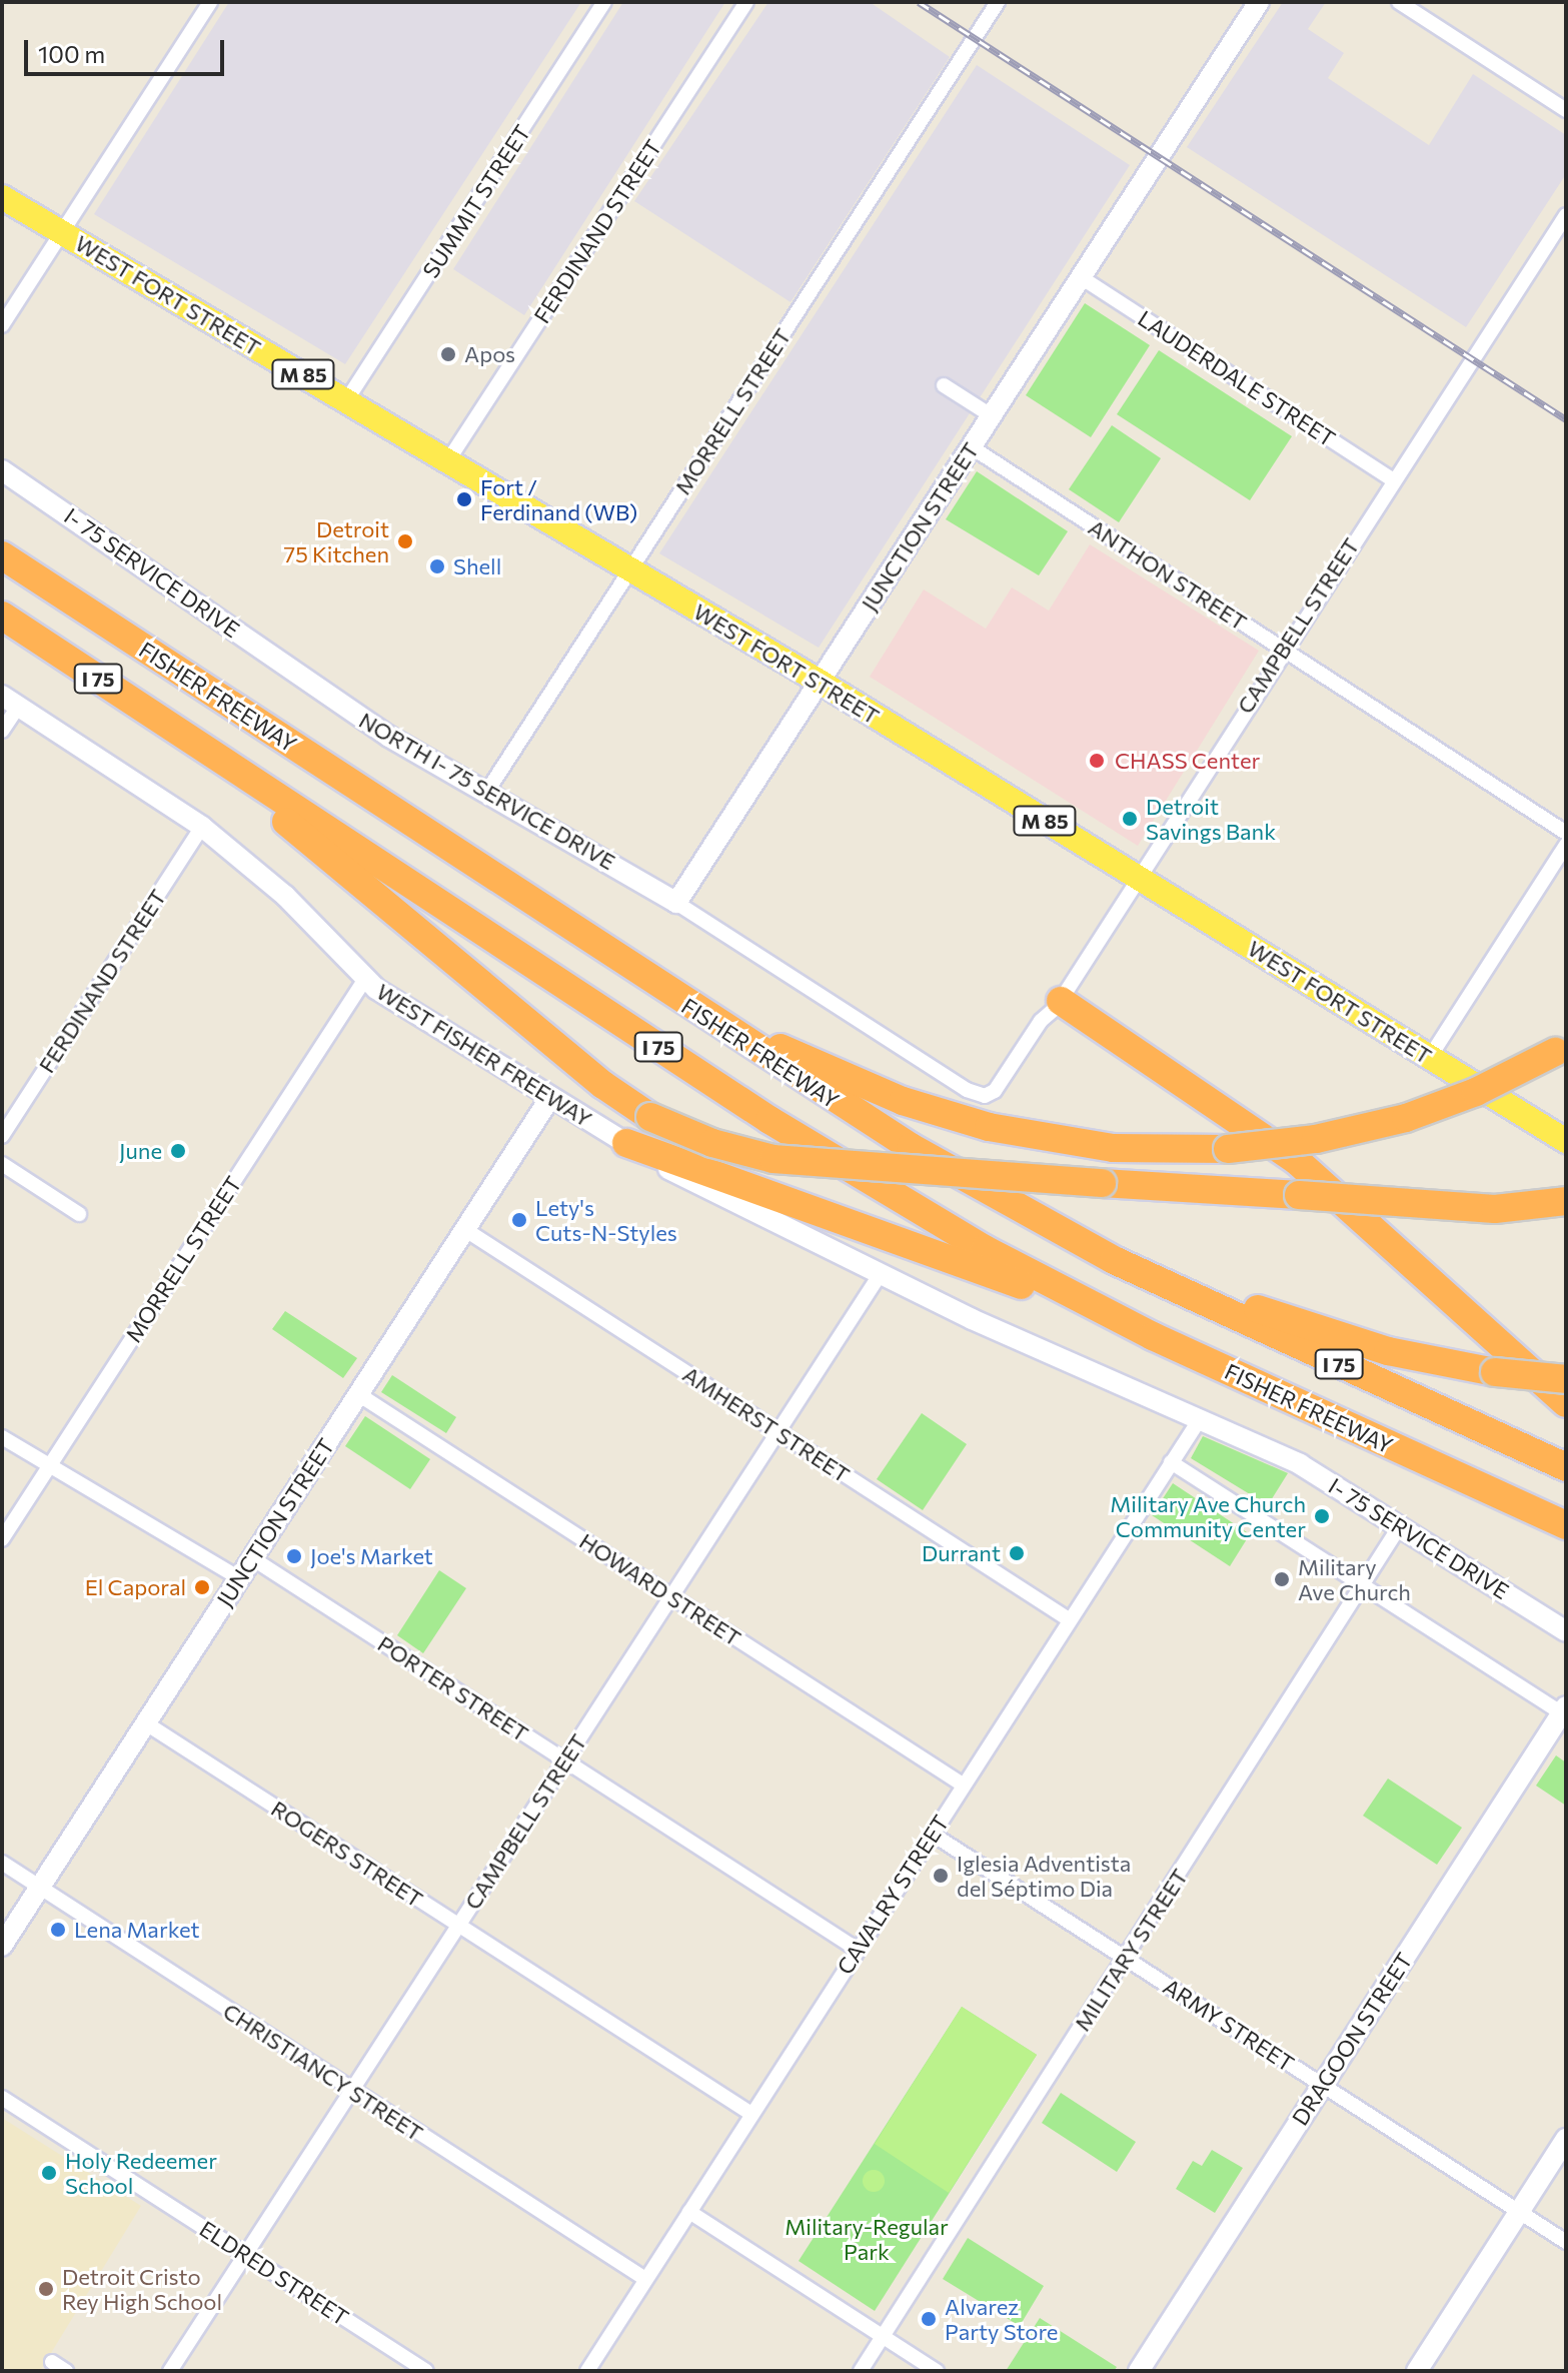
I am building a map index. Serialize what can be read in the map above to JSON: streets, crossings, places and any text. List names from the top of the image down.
{
  "streets": {
    "highway": ["I 75", "FISHER FREEWAY"],
    "main road": ["WEST FORT STREET", "M 85"],
    "street": [
      "SUMMIT STREET",
      "FERDINAND STREET",
      "LAUDERDALE STREET",
      "MORRELL STREET",
      "JUNCTION STREET",
      "I- 75 SERVICE DRIVE",
      "ANTHON STREET",
      "CAMPBELL STREET",
      "NORTH I- 75 SERVICE DRIVE",
      "WEST FISHER FREEWAY",
      "AMHERST STREET",
      "HOWARD STREET",
      "PORTER STREET",
      "ROGERS STREET",
      "CAVALRY STREET",
      "MILITARY STREET",
      "ARMY STREET",
      "DRAGOON STREET",
      "CHRISTIANCY STREET",
      "ELDRED STREET"
    ]
  },
  "crossings": [
    ["SUMMIT STREET", "WEST FORT STREET"],
    ["FERDINAND STREET", "WEST FORT STREET"],
    ["FERDINAND STREET", "WEST FISHER FREEWAY"],
    ["WEST FORT STREET", "MORRELL STREET"],
    ["WEST FORT STREET", "JUNCTION STREET"],
    ["WEST FORT STREET", "CAMPBELL STREET"],
    ["LAUDERDALE STREET", "JUNCTION STREET"],
    ["LAUDERDALE STREET", "CAMPBELL STREET"],
    ["MORRELL STREET", "NORTH I- 75 SERVICE DRIVE"],
    ["MORRELL STREET", "WEST FISHER FREEWAY"],
    ["JUNCTION STREET", "ANTHON STREET"],
    ["JUNCTION STREET", "CAMPBELL STREET"],
    ["JUNCTION STREET", "NORTH I- 75 SERVICE DRIVE"],
    ["JUNCTION STREET", "WEST FISHER FREEWAY"],
    ["JUNCTION STREET", "AMHERST STREET"],
    ["JUNCTION STREET", "HOWARD STREET"],
    ["JUNCTION STREET", "PORTER STREET"],
    ["JUNCTION STREET", "ROGERS STREET"],
    ["JUNCTION STREET", "CHRISTIANCY STREET"],
    ["I- 75 SERVICE DRIVE", "NORTH I- 75 SERVICE DRIVE"],
    ["I- 75 SERVICE DRIVE", "WEST FISHER FREEWAY"],
    ["I- 75 SERVICE DRIVE", "CAVALRY STREET"],
    ["I- 75 SERVICE DRIVE", "MILITARY STREET"],
    ["ANTHON STREET", "CAMPBELL STREET"],
    ["CAMPBELL STREET", "NORTH I- 75 SERVICE DRIVE"],
    ["CAMPBELL STREET", "WEST FISHER FREEWAY"],
    ["CAMPBELL STREET", "AMHERST STREET"],
    ["CAMPBELL STREET", "HOWARD STREET"],
    ["CAMPBELL STREET", "PORTER STREET"],
    ["CAMPBELL STREET", "ROGERS STREET"],
    ["CAMPBELL STREET", "CHRISTIANCY STREET"],
    ["CAMPBELL STREET", "ELDRED STREET"],
    ["AMHERST STREET", "CAVALRY STREET"],
    ["HOWARD STREET", "CAVALRY STREET"],
    ["PORTER STREET", "CAVALRY STREET"],
    ["ROGERS STREET", "CAVALRY STREET"],
    ["CAVALRY STREET", "ARMY STREET"],
    ["CAVALRY STREET", "CHRISTIANCY STREET"],
    ["MILITARY STREET", "ARMY STREET"],
    ["ARMY STREET", "DRAGOON STREET"]
  ],
  "parks": ["Military-Regular Park"],
  "places": [
    "Apos",
    "Fort / Ferdinand (WB)",
    "Detroit 75 Kitchen",
    "Shell",
    "CHASS Center",
    "Detroit Savings Bank",
    "June",
    "Lety's Cuts-N-Styles",
    "Military Ave Church Community Center",
    "Durrant",
    "Joe's Market",
    "Military Ave Church",
    "El Caporal",
    "Iglesia Adventista del Séptimo Dia",
    "Lena Market",
    "Holy Redeemer School",
    "Detroit Cristo Rey High School",
    "Alvarez Party Store"
  ],
  "scale_bar": "100 m"
}
